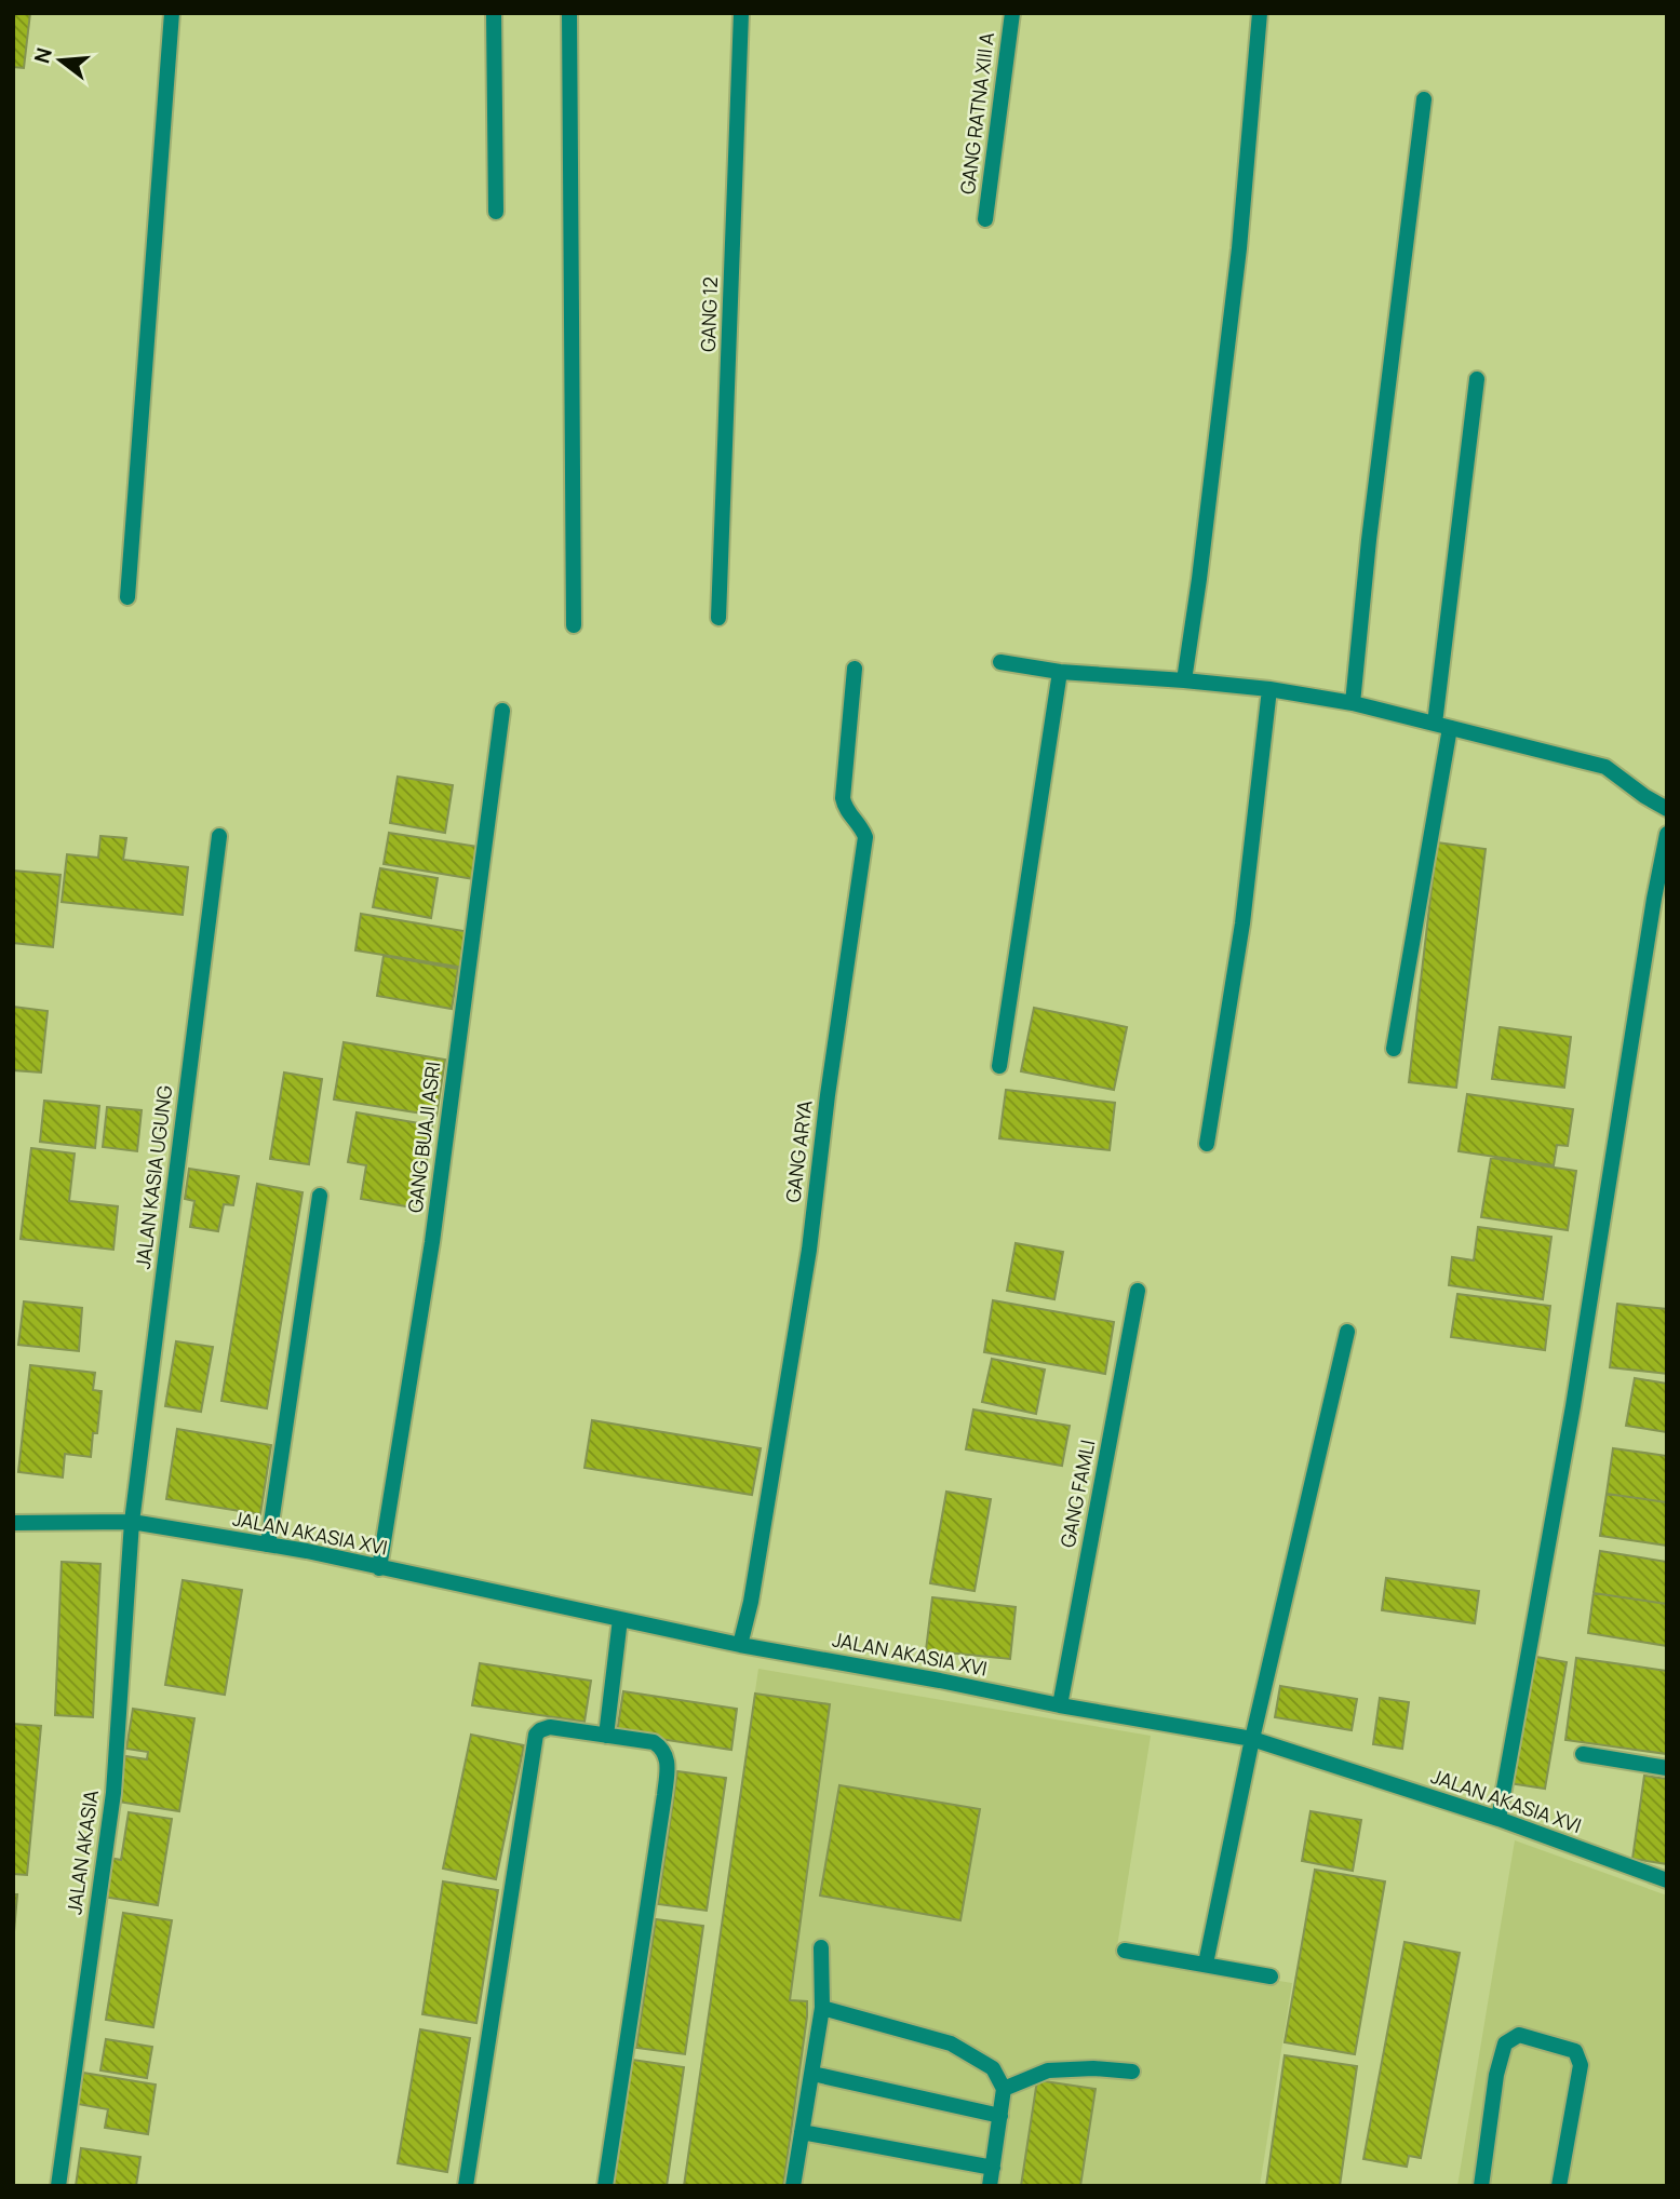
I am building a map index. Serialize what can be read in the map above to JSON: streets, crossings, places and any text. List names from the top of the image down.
{
  "streets": {
    "street": [
      "GANG RATNA XIII A",
      "GANG 12",
      "GANG BUAJI ASRI",
      "GANG ARYA",
      "JALAN KASIA UGUNG",
      "GANG FAMLI",
      "JALAN AKASIA XVI",
      "JALAN AKASIA"
    ]
  },
  "crossings": [
    ["GANG BUAJI ASRI", "JALAN AKASIA XVI"],
    ["GANG ARYA", "JALAN AKASIA XVI"],
    ["JALAN KASIA UGUNG", "JALAN AKASIA XVI"],
    ["JALAN KASIA UGUNG", "JALAN AKASIA"],
    ["GANG FAMLI", "JALAN AKASIA XVI"],
    ["JALAN AKASIA XVI", "JALAN AKASIA"]
  ],
  "north": "left"
}
